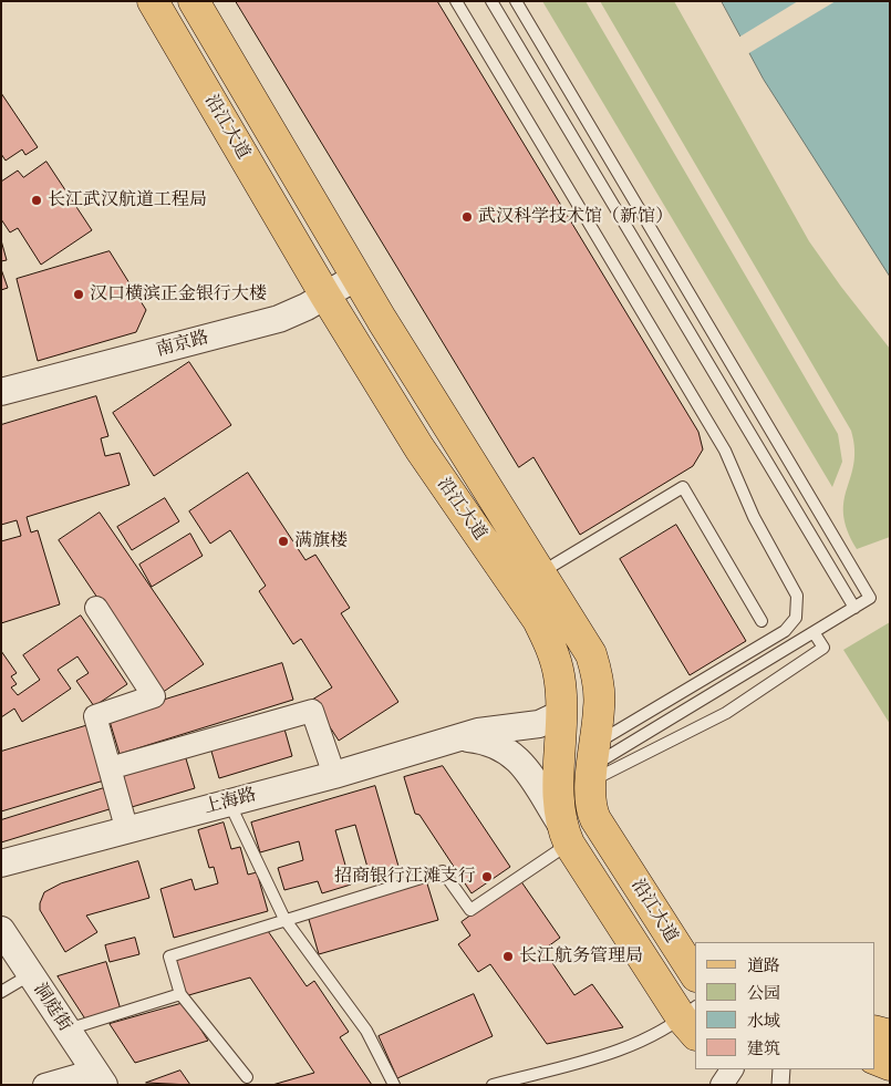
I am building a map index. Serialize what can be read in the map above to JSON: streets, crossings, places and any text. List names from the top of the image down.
{
  "streets": {
    "main road": ["沿江大道"],
    "street": ["南京路", "上海路", "洞庭街"]
  },
  "crossings": [
    ["沿江大道", "南京路"],
    ["沿江大道", "上海路"]
  ],
  "places": [
    "长江武汉航道工程局",
    "武汉科学技术馆（新馆）",
    "汉口横滨正金银行大楼",
    "满旗楼",
    "招商银行江滩支行",
    "长江航务管理局"
  ],
  "legend": [
    "道路",
    "公园",
    "水域",
    "建筑"
  ]
}
